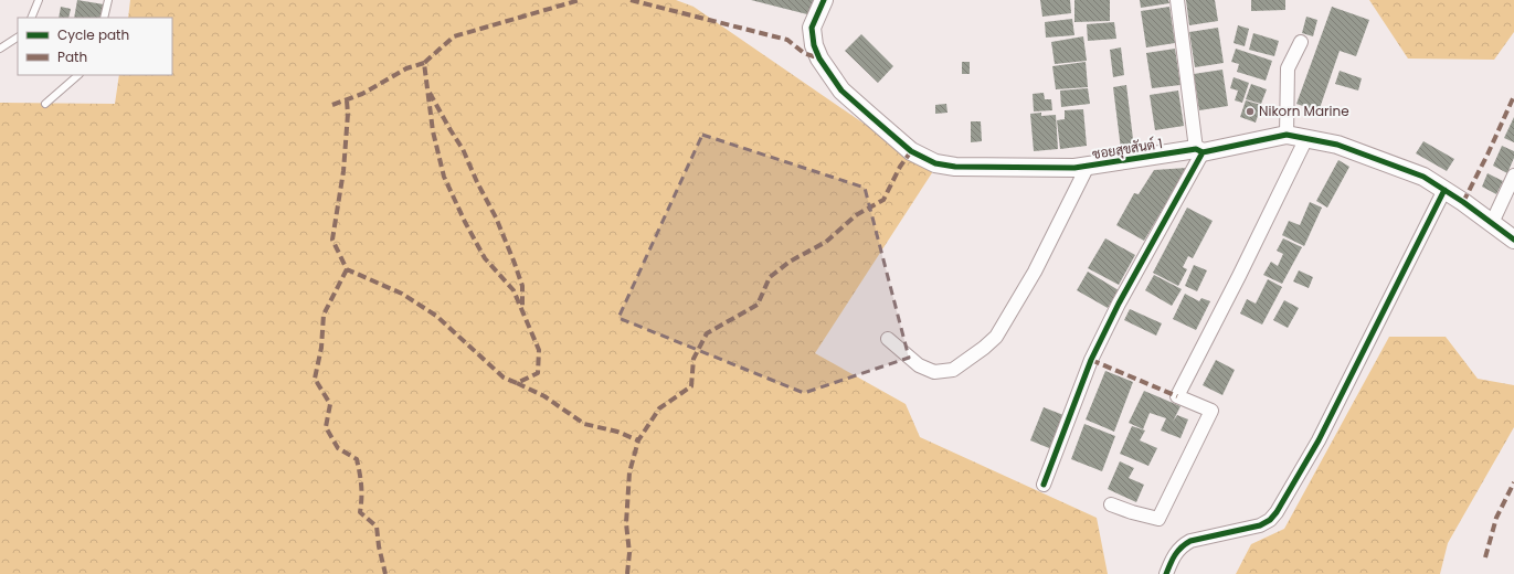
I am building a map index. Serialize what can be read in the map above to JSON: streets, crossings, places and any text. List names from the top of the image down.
{
  "streets": {
    "street": ["ซอยสุขสันต์ 1"]
  },
  "places": ["Nikorn Marine"],
  "legend": ["Cycle path", "Path"]
}
